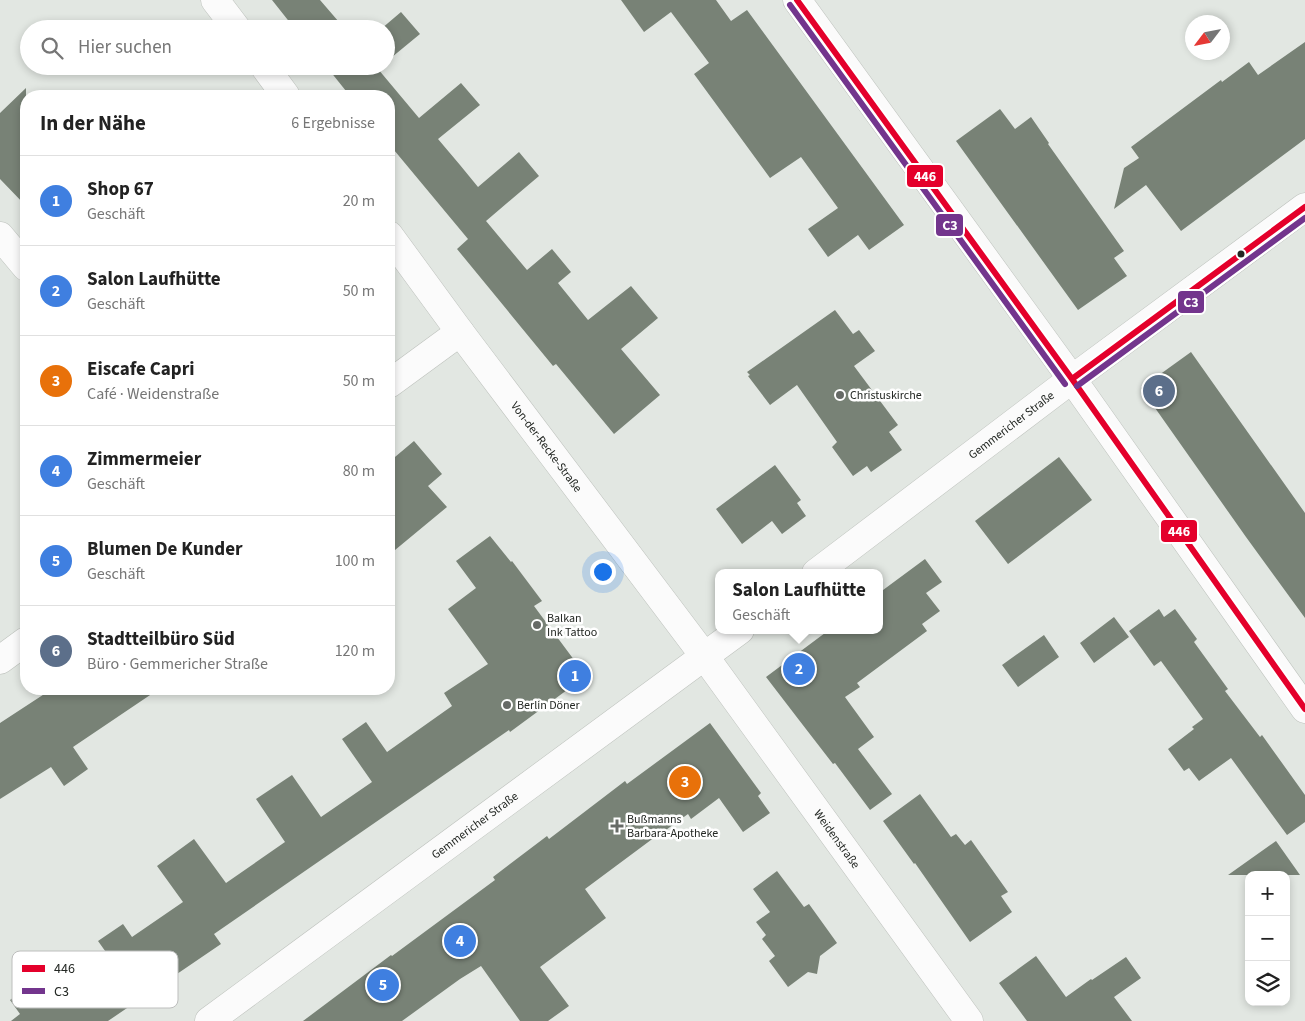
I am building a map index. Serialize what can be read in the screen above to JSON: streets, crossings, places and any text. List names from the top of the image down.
{
  "streets": {
    "street": ["Gemmericher Straße", "Von-der-Recke-Straße", "Weidenstraße"]
  },
  "crossings": [
    ["Gemmericher Straße", "Von-der-Recke-Straße"],
    ["Gemmericher Straße", "Weidenstraße"],
    ["Von-der-Recke-Straße", "Weidenstraße"]
  ],
  "places": {
    "other": ["Christuskirche", "Balkan Ink Tattoo", "Berlin Döner"],
    "health": ["Bußmanns Barbara-Apotheke"]
  },
  "lines": ["transit line 446", "transit line C3"],
  "legend": ["446", "C3"],
  "north": "bottom left",
  "page": {
    "search": "Hier suchen",
    "heading": ["In der Nähe", "6 Ergebnisse"],
    "list": [
      {
        "mark": "1",
        "name": "Shop 67",
        "note": "Geschäft",
        "value": "20 m"
      },
      {
        "mark": "2",
        "name": "Salon Laufhütte",
        "note": "Geschäft",
        "value": "50 m"
      },
      {
        "mark": "3",
        "name": "Eiscafe Capri",
        "note": "Café · Weidenstraße",
        "value": "50 m"
      },
      {
        "mark": "4",
        "name": "Zimmermeier",
        "note": "Geschäft",
        "value": "80 m"
      },
      {
        "mark": "5",
        "name": "Blumen De Kunder",
        "note": "Geschäft",
        "value": "100 m"
      },
      {
        "mark": "6",
        "name": "Stadtteilbüro Süd",
        "note": "Büro · Gemmericher Straße",
        "value": "120 m"
      }
    ],
    "pins": [
      "6",
      "2",
      "1",
      "3",
      "4",
      "5"
    ],
    "popup": ["Salon Laufhütte", "Geschäft"],
    "map_buttons": ["+", "−"]
  }
}
